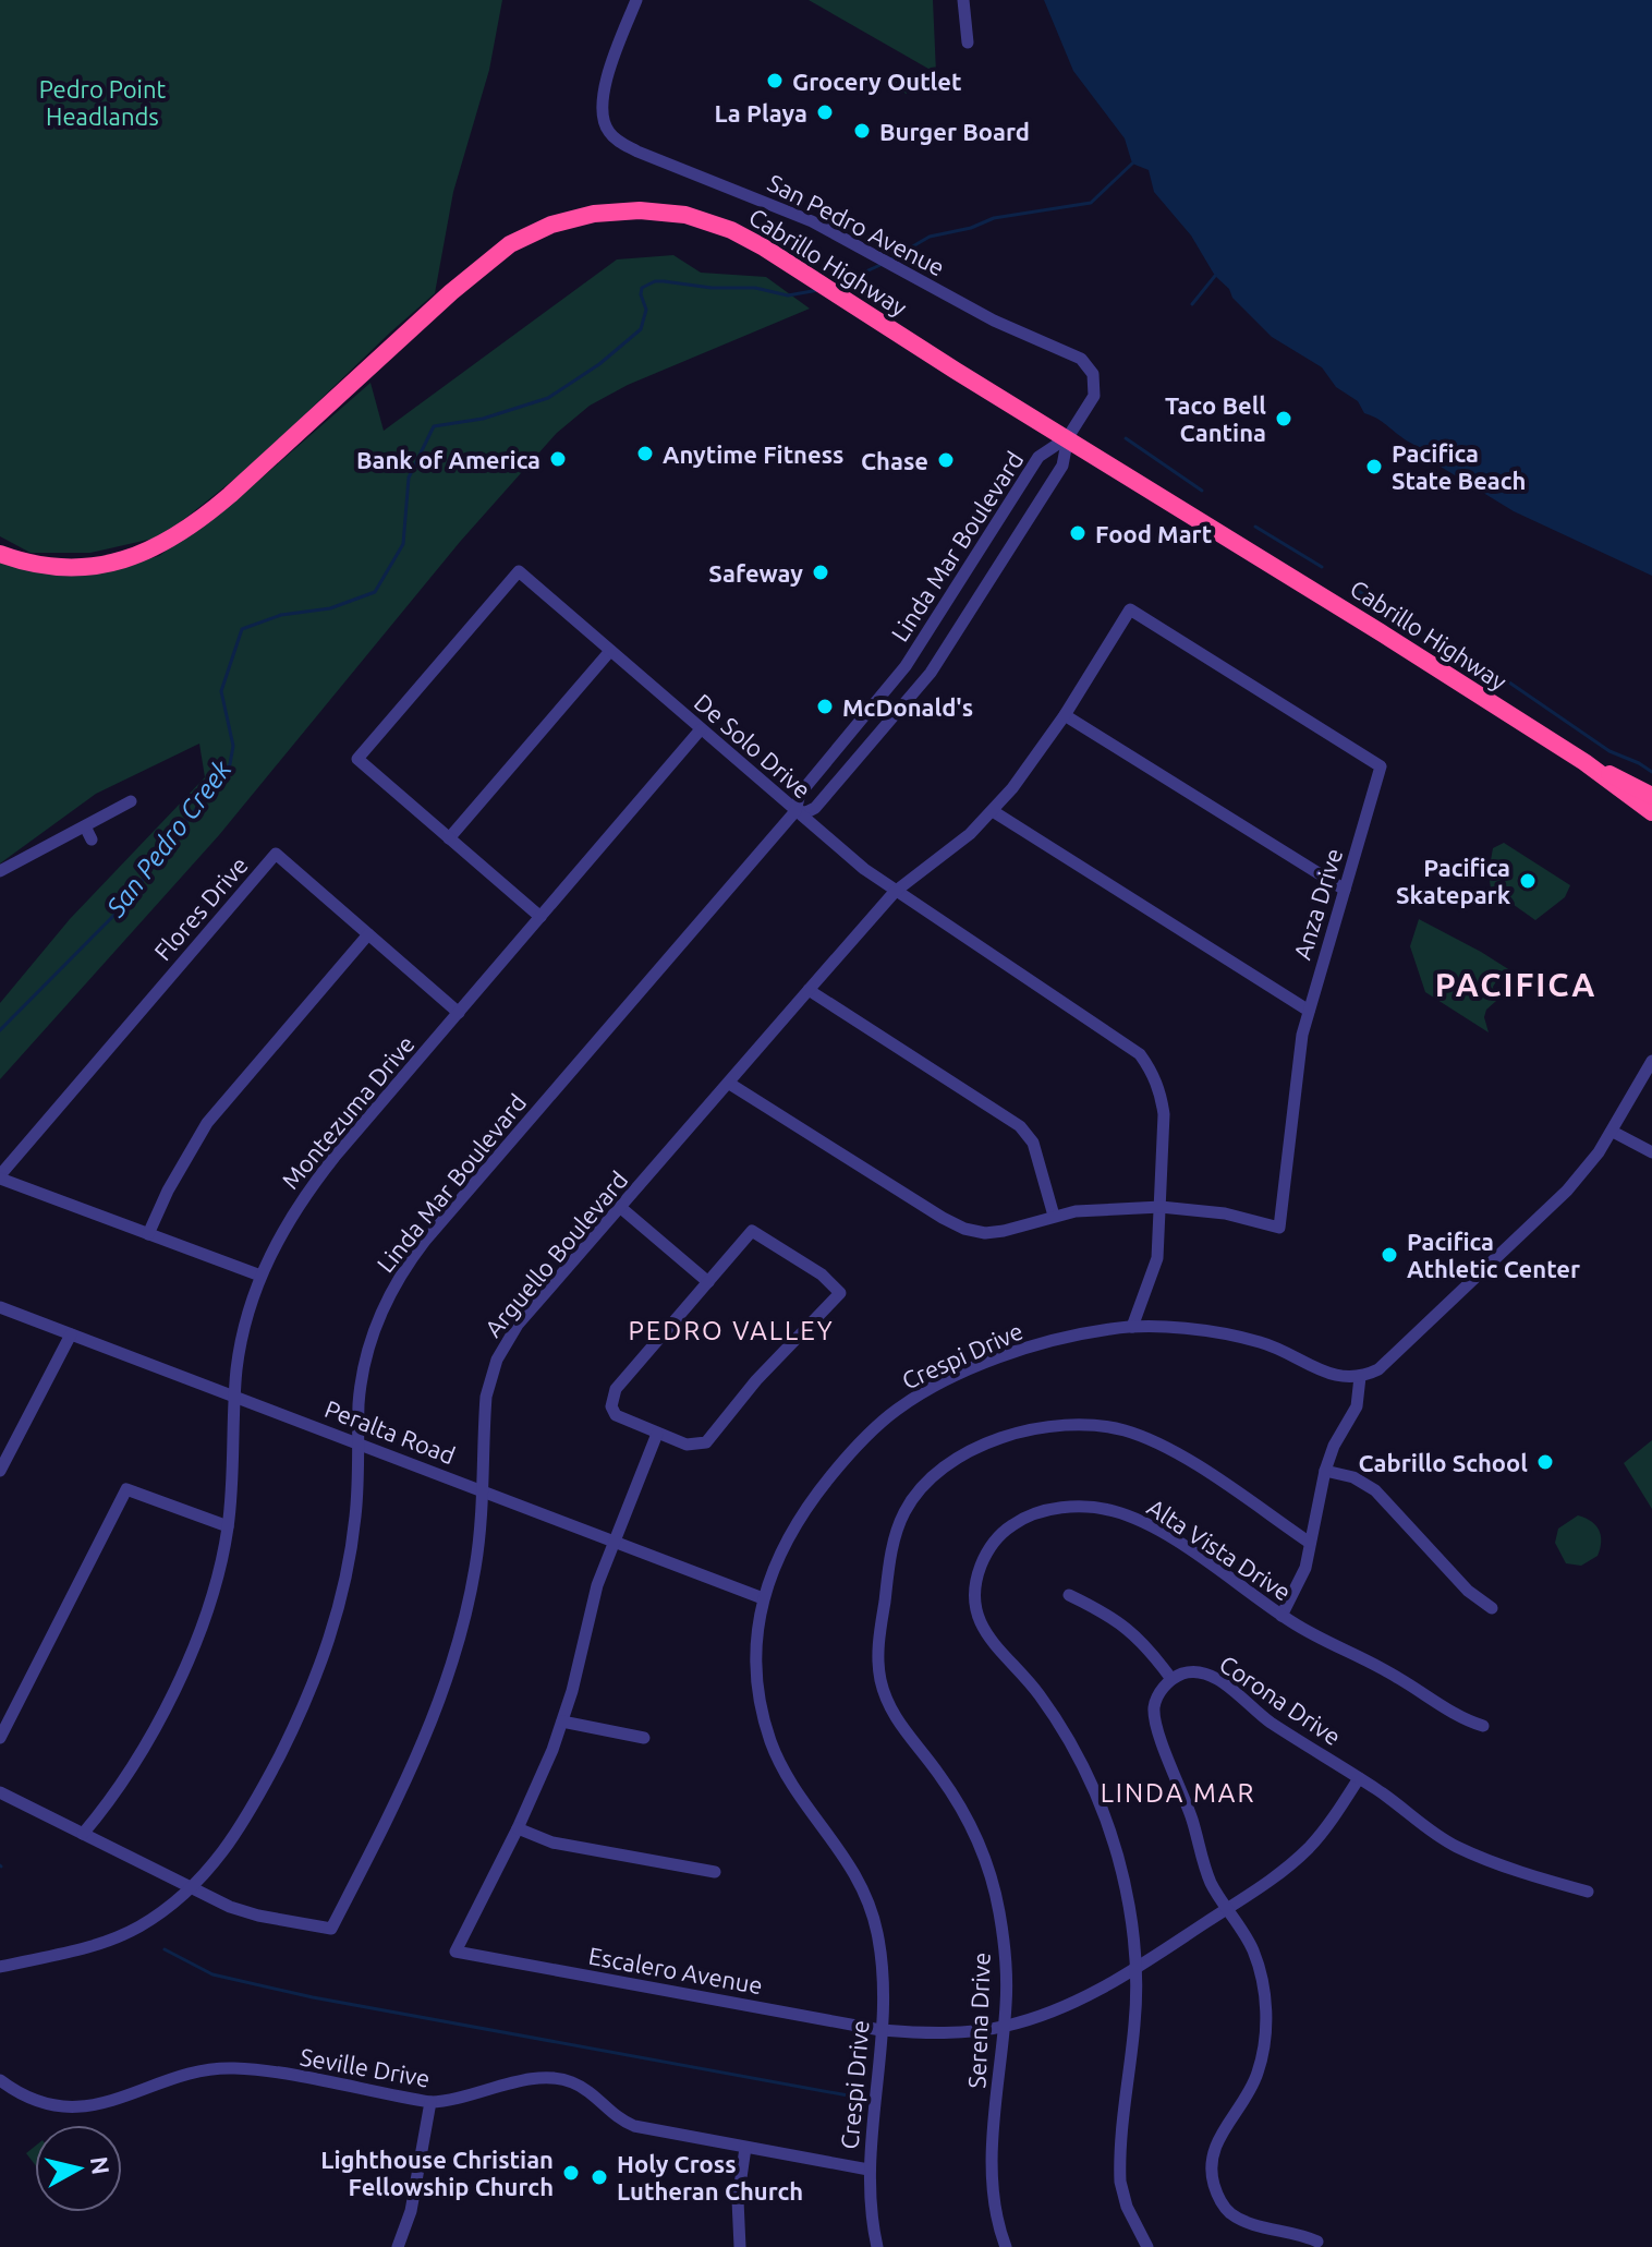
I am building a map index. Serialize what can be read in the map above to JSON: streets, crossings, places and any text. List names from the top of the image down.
{
  "streets": {
    "highway": ["Cabrillo Highway"],
    "street": [
      "San Pedro Avenue",
      "Linda Mar Boulevard",
      "De Solo Drive",
      "Anza Drive",
      "Flores Drive",
      "Montezuma Drive",
      "Arguello Boulevard",
      "Crespi Drive",
      "Peralta Road",
      "Alta Vista Drive",
      "Corona Drive",
      "Escalero Avenue",
      "Serena Drive",
      "Seville Drive"
    ]
  },
  "crossings": [
    ["San Pedro Avenue", "Cabrillo Highway"],
    ["San Pedro Avenue", "Linda Mar Boulevard"],
    ["Cabrillo Highway", "Linda Mar Boulevard"],
    ["Linda Mar Boulevard", "De Solo Drive"],
    ["Linda Mar Boulevard", "Arguello Boulevard"],
    ["Linda Mar Boulevard", "Peralta Road"],
    ["De Solo Drive", "Anza Drive"],
    ["De Solo Drive", "Montezuma Drive"],
    ["De Solo Drive", "Arguello Boulevard"],
    ["De Solo Drive", "Crespi Drive"],
    ["Anza Drive", "Arguello Boulevard"],
    ["Flores Drive", "Montezuma Drive"],
    ["Montezuma Drive", "Peralta Road"],
    ["Arguello Boulevard", "Peralta Road"],
    ["Crespi Drive", "Peralta Road"],
    ["Crespi Drive", "Escalero Avenue"],
    ["Crespi Drive", "Seville Drive"],
    ["Peralta Road", "Escalero Avenue"],
    ["Alta Vista Drive", "Escalero Avenue"],
    ["Corona Drive", "Escalero Avenue"],
    ["Escalero Avenue", "Serena Drive"]
  ],
  "districts": ["PACIFICA", "PEDRO VALLEY", "LINDA MAR"],
  "water": ["San Pedro Creek"],
  "parks": ["Pedro Point Headlands"],
  "places": [
    "Grocery Outlet",
    "La Playa",
    "Burger Board",
    "Taco Bell Cantina",
    "Anytime Fitness",
    "Bank of America",
    "Chase",
    "Pacifica State Beach",
    "Food Mart",
    "Safeway",
    "McDonald's",
    "Pacifica Skatepark",
    "Pacifica Athletic Center",
    "Cabrillo School",
    "Lighthouse Christian Fellowship Church",
    "Holy Cross Lutheran Church"
  ],
  "north": "right"
}
